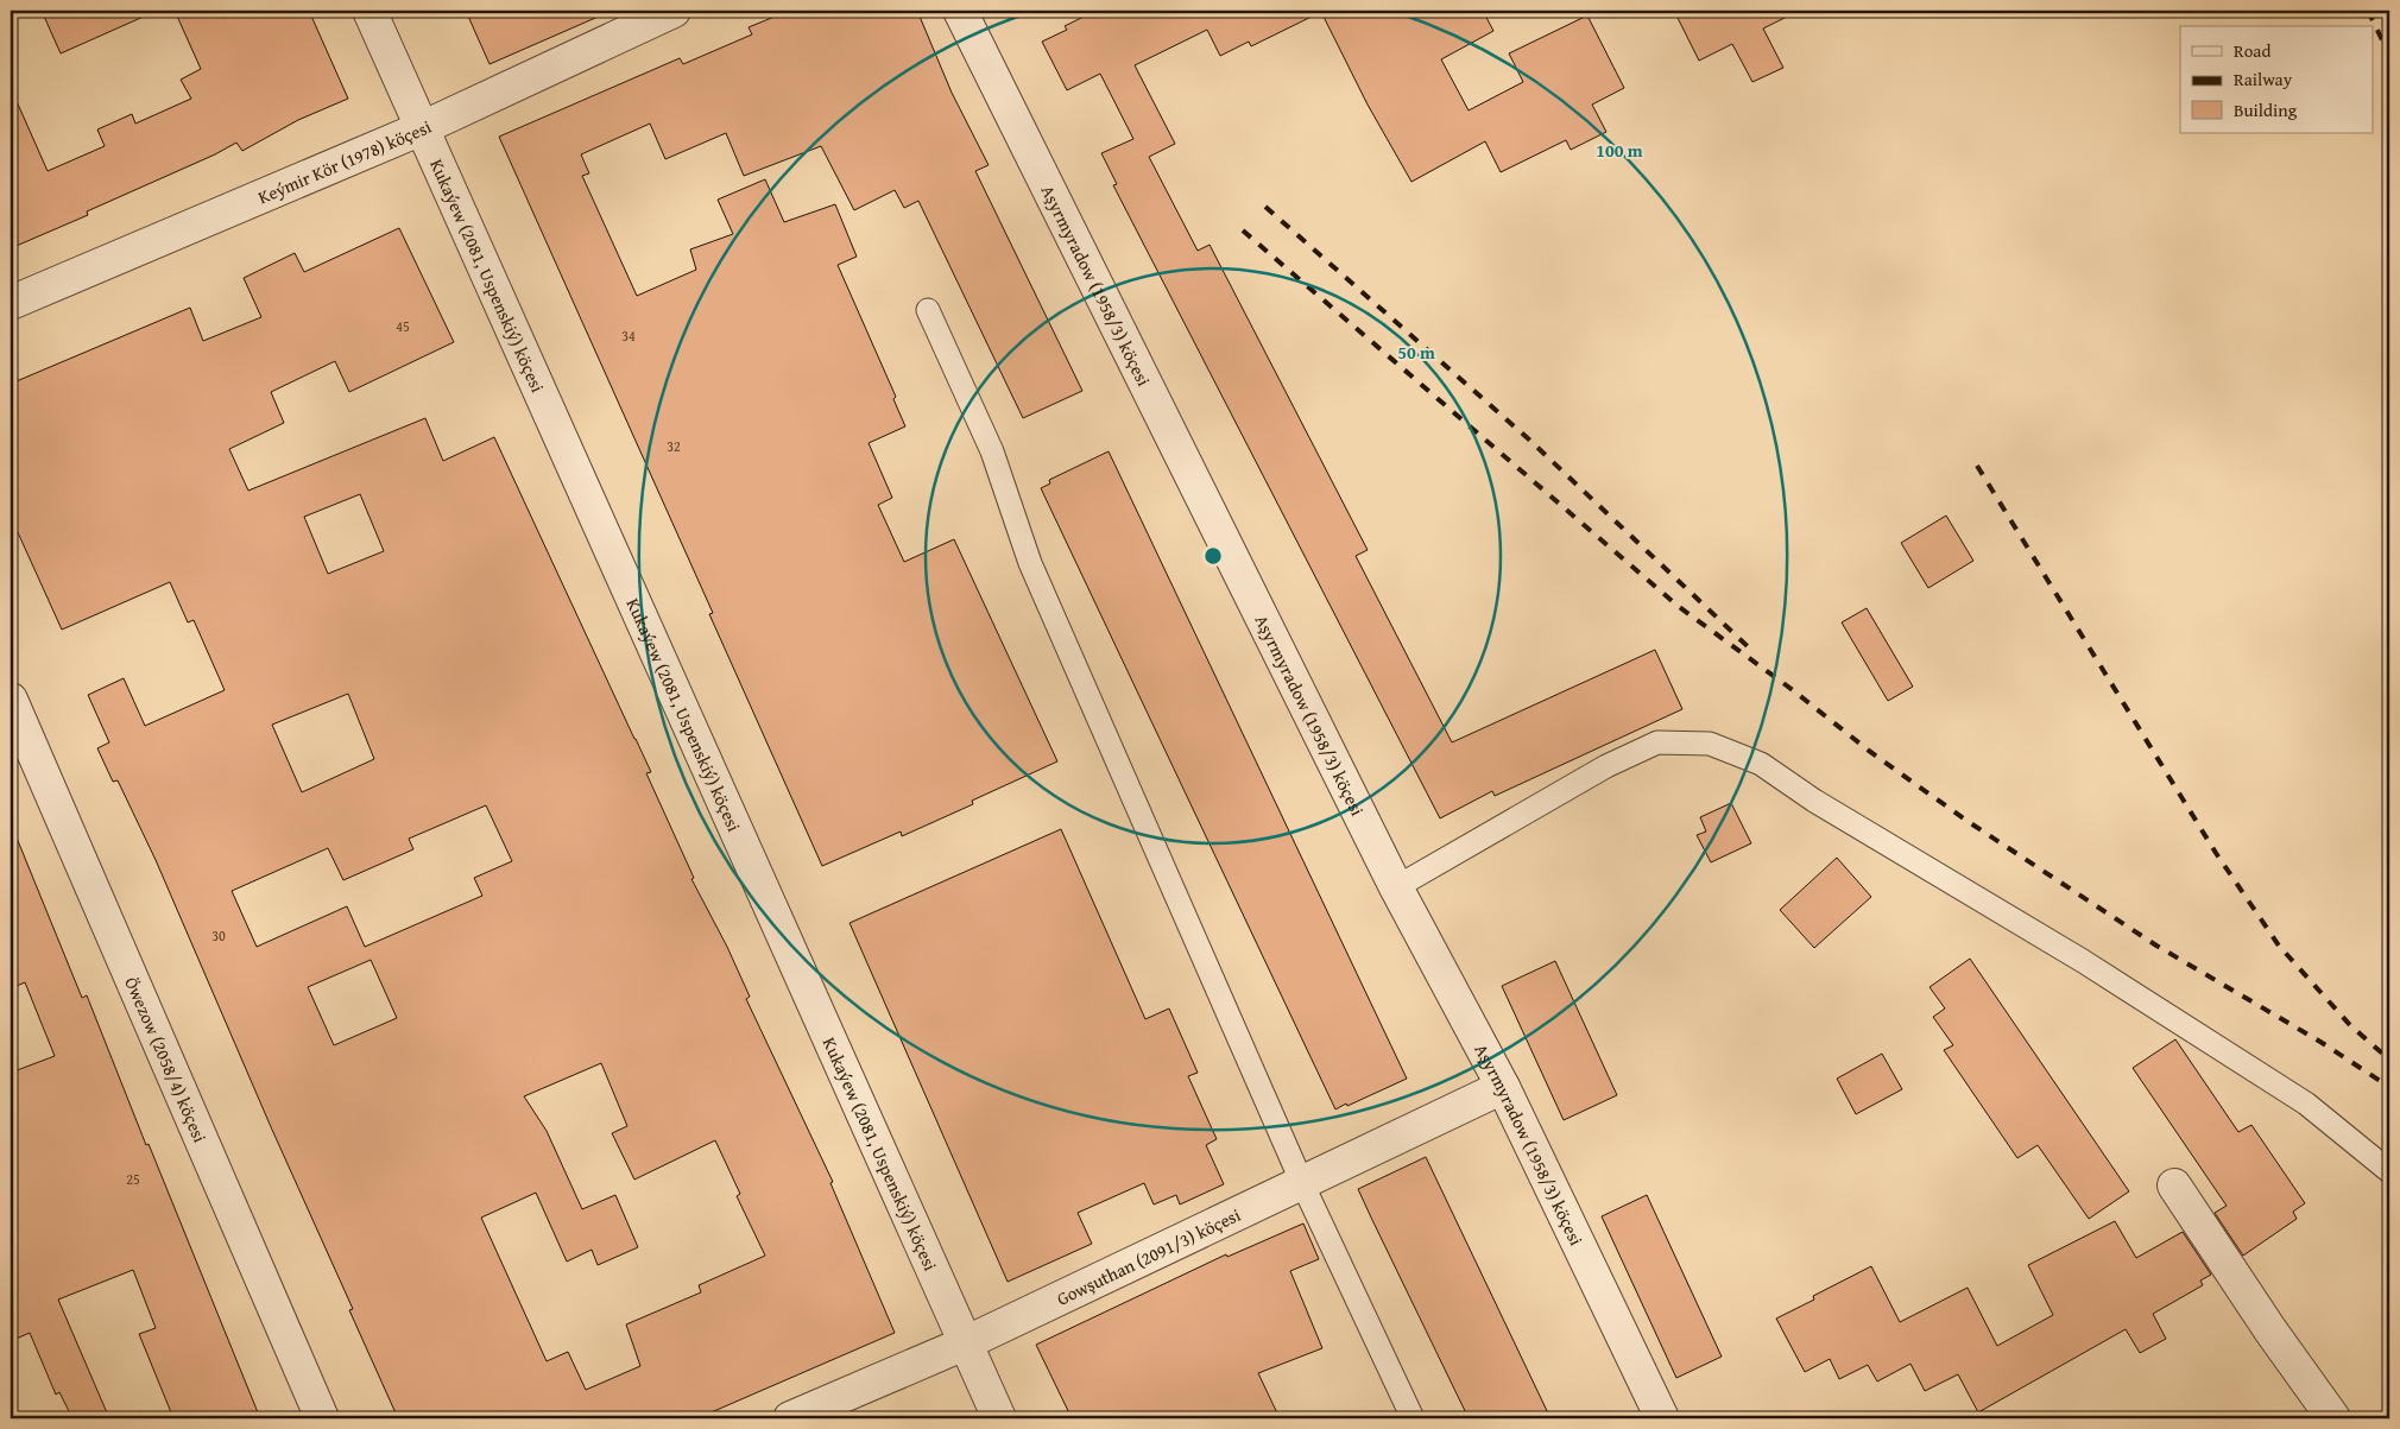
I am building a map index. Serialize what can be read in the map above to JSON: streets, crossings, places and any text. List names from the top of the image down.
{
  "streets": {
    "street": [
      "Keýmir Kör (1978) köçesi",
      "Kukaýew (2081, Uspenskiý) köçesi",
      "Aşyrmyradow (1958/3) köçesi",
      "Öwezow (2058/4) köçesi",
      "Gowşuthan (2091/3) köçesi"
    ]
  },
  "crossings": [
    ["Keýmir Kör (1978) köçesi", "Kukaýew (2081, Uspenskiý) köçesi"],
    ["Kukaýew (2081, Uspenskiý) köçesi", "Gowşuthan (2091/3) köçesi"],
    ["Aşyrmyradow (1958/3) köçesi", "Gowşuthan (2091/3) köçesi"]
  ],
  "house_numbers": [
    "45",
    "34",
    "32",
    "30",
    "25"
  ],
  "legend": ["Road", "Railway", "Building"],
  "rings": ["100 m", "50 m"]
}
